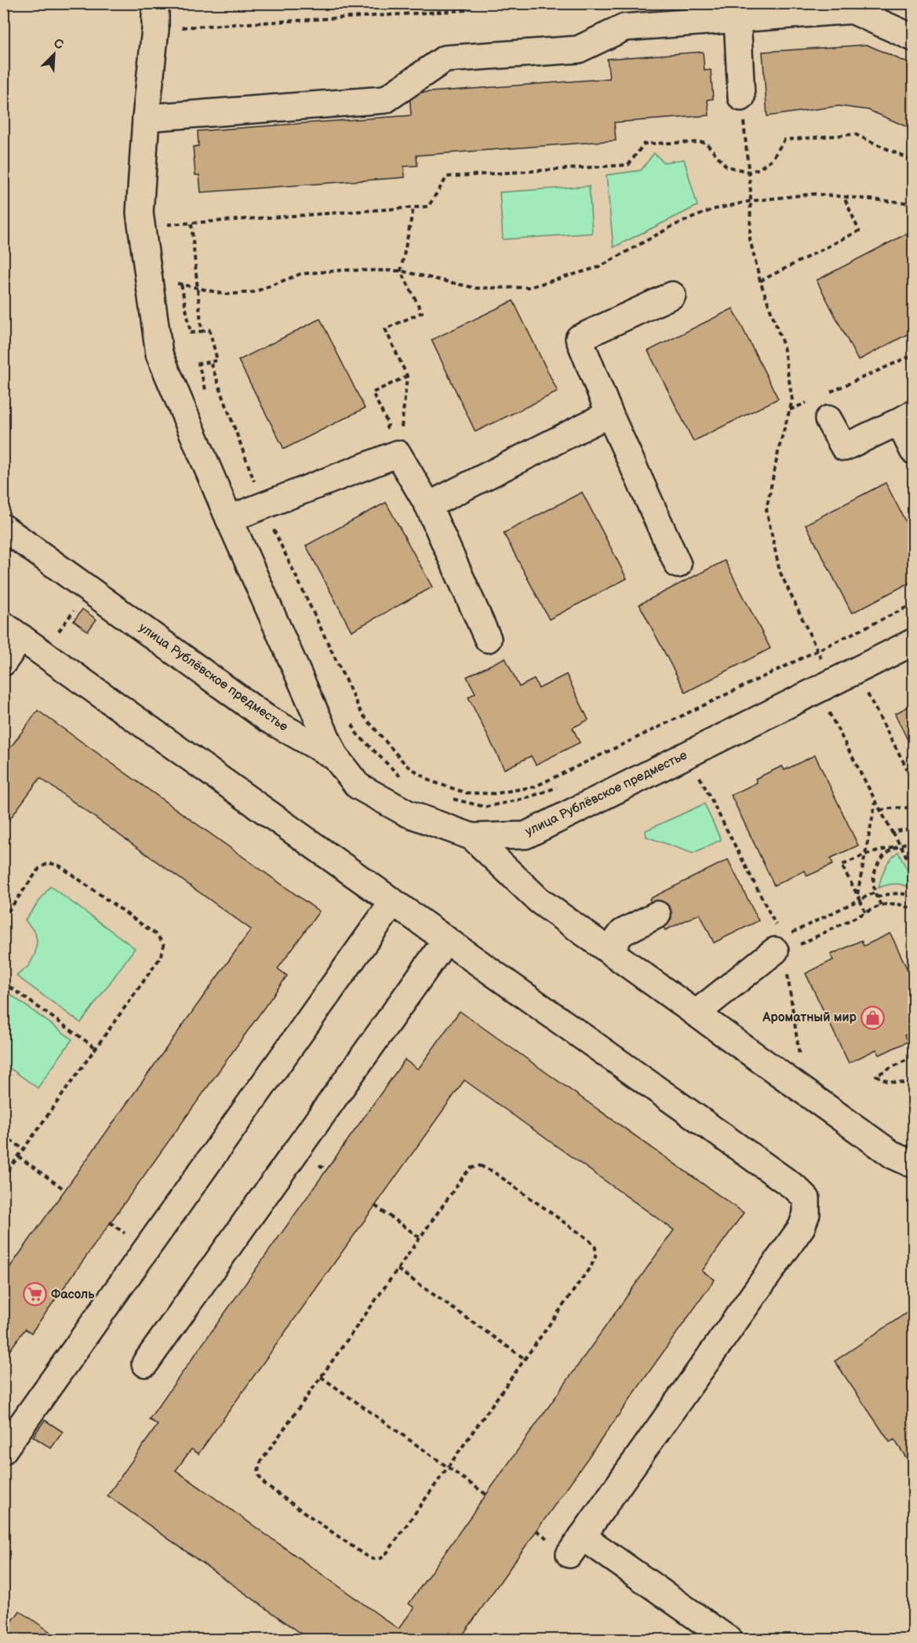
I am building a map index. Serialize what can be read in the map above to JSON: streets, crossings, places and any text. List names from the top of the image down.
{
  "streets": {
    "street": ["улица Рублёвское предместье"]
  },
  "places": {
    "shop": ["Ароматный мир"],
    "supermarket": ["Фасоль"]
  },
  "north": "top right"
}
